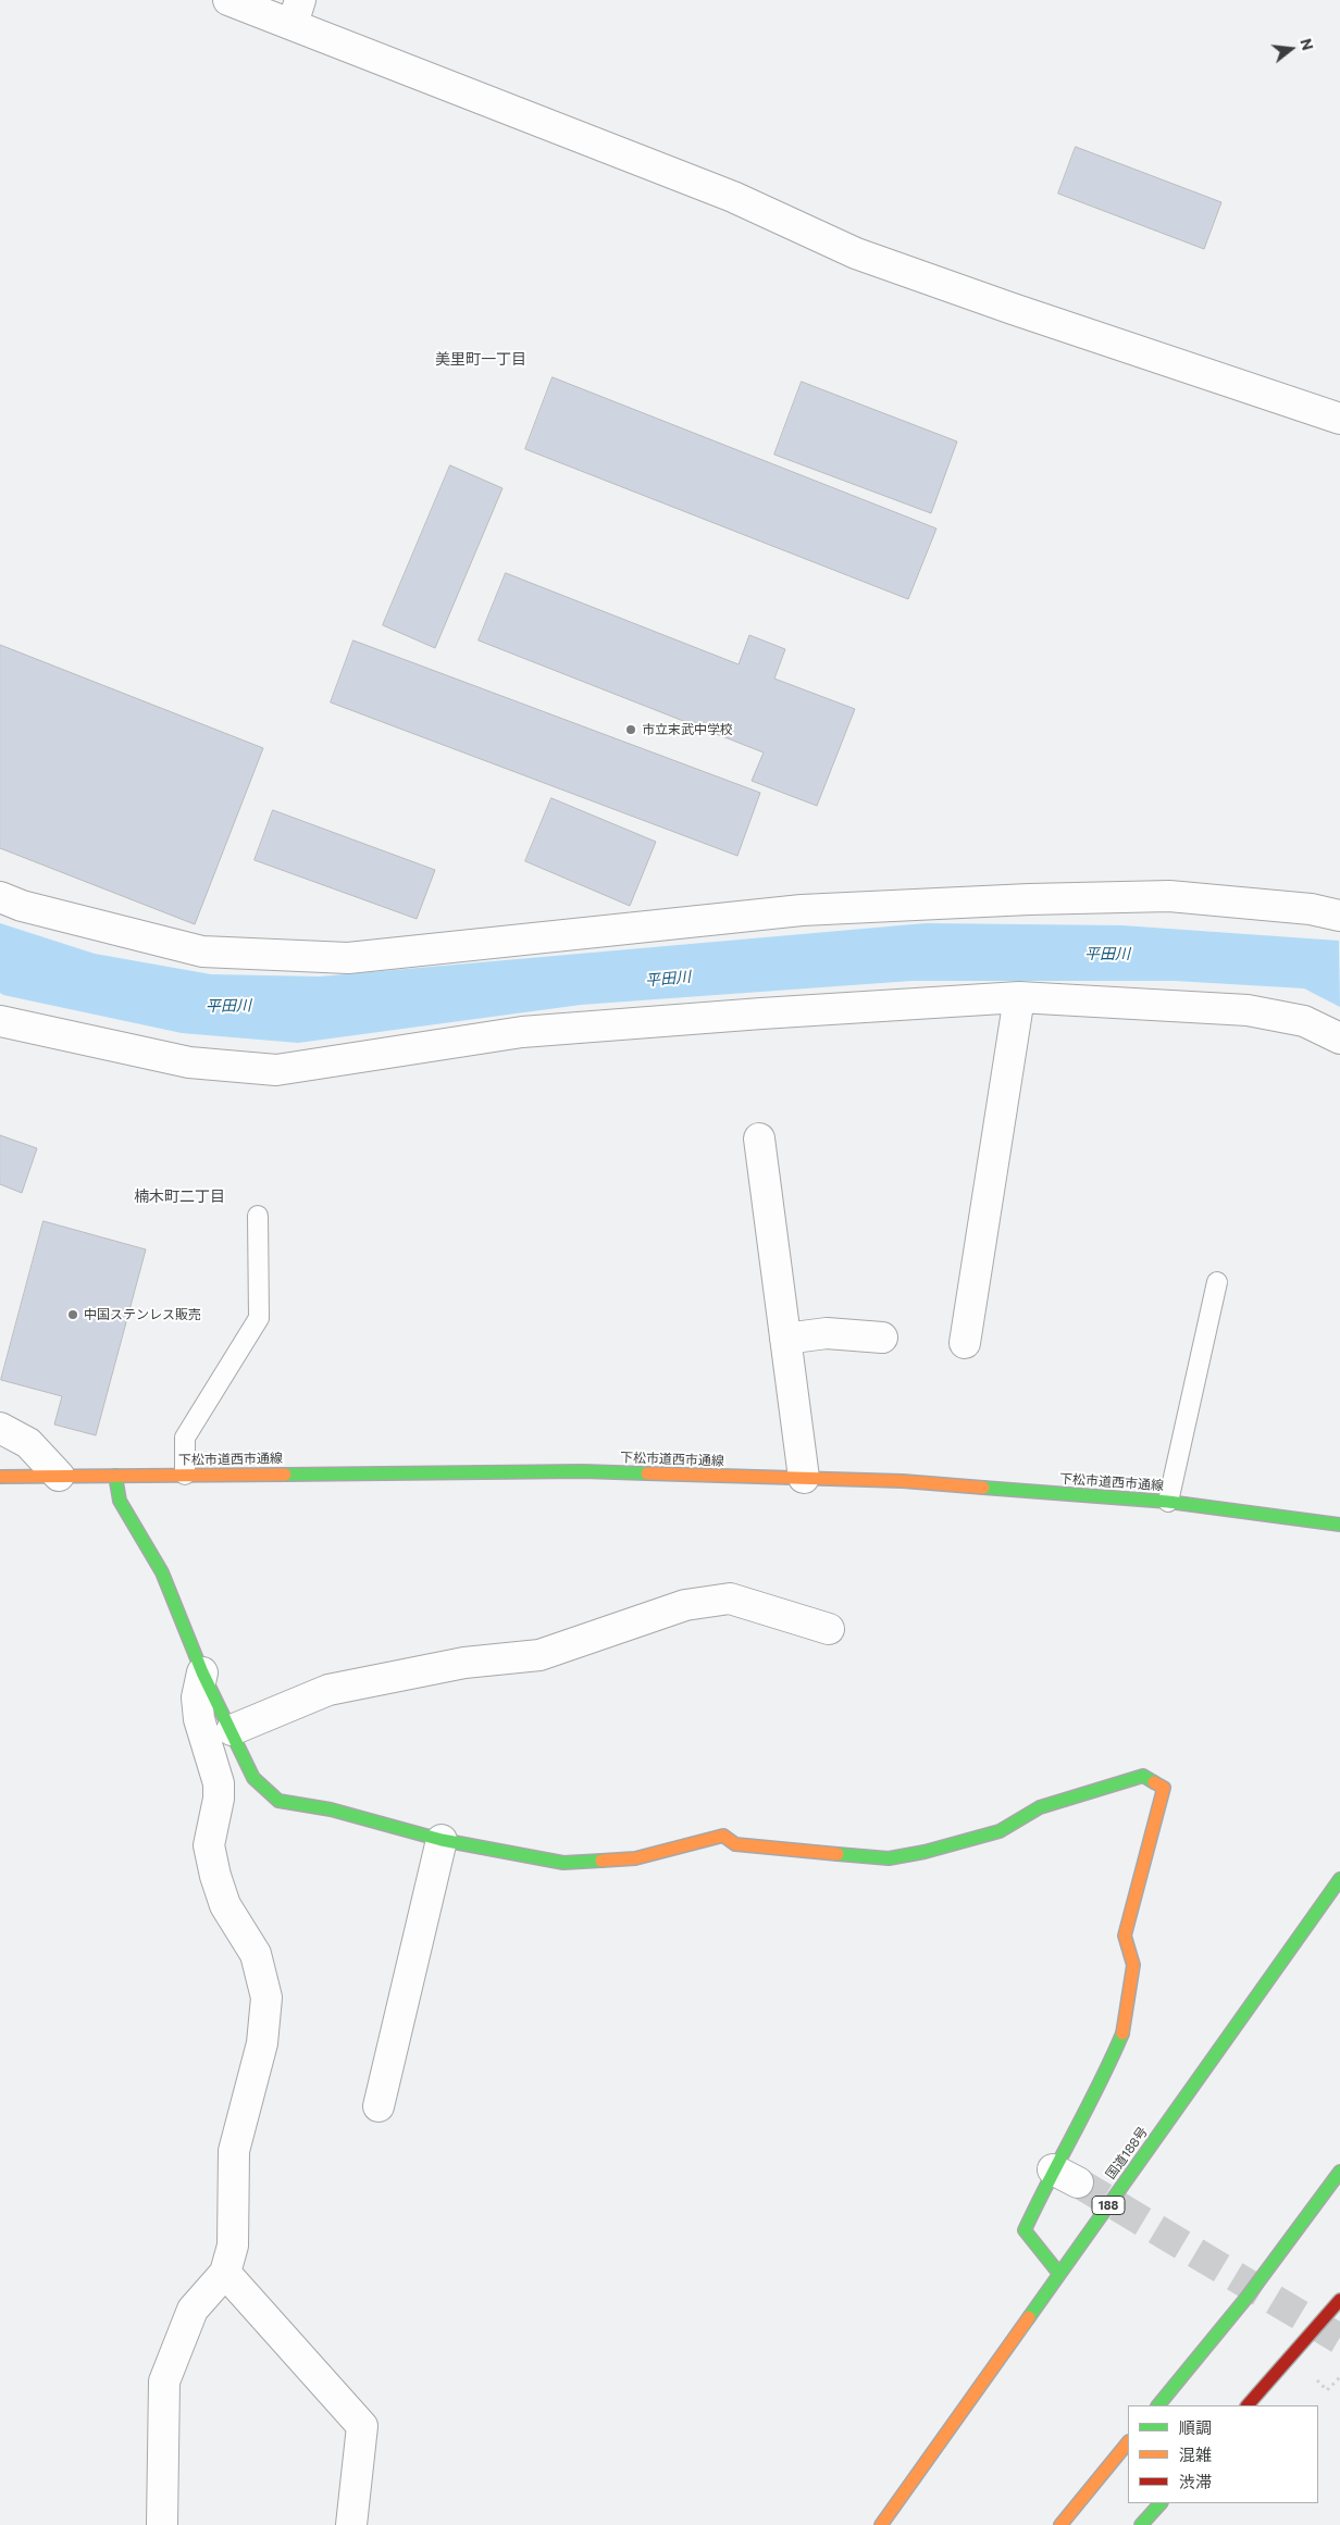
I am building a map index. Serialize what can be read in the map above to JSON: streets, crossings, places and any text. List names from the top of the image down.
{
  "streets": {
    "main road": ["下松市道西市通線", "国道188号", "188"]
  },
  "districts": ["美里町一丁目", "楠木町二丁目"],
  "water": ["平田川"],
  "places": ["市立末武中学校", "中国ステンレス販売"],
  "legend": ["順調", "混雑", "渋滞"],
  "north": "right"
}
